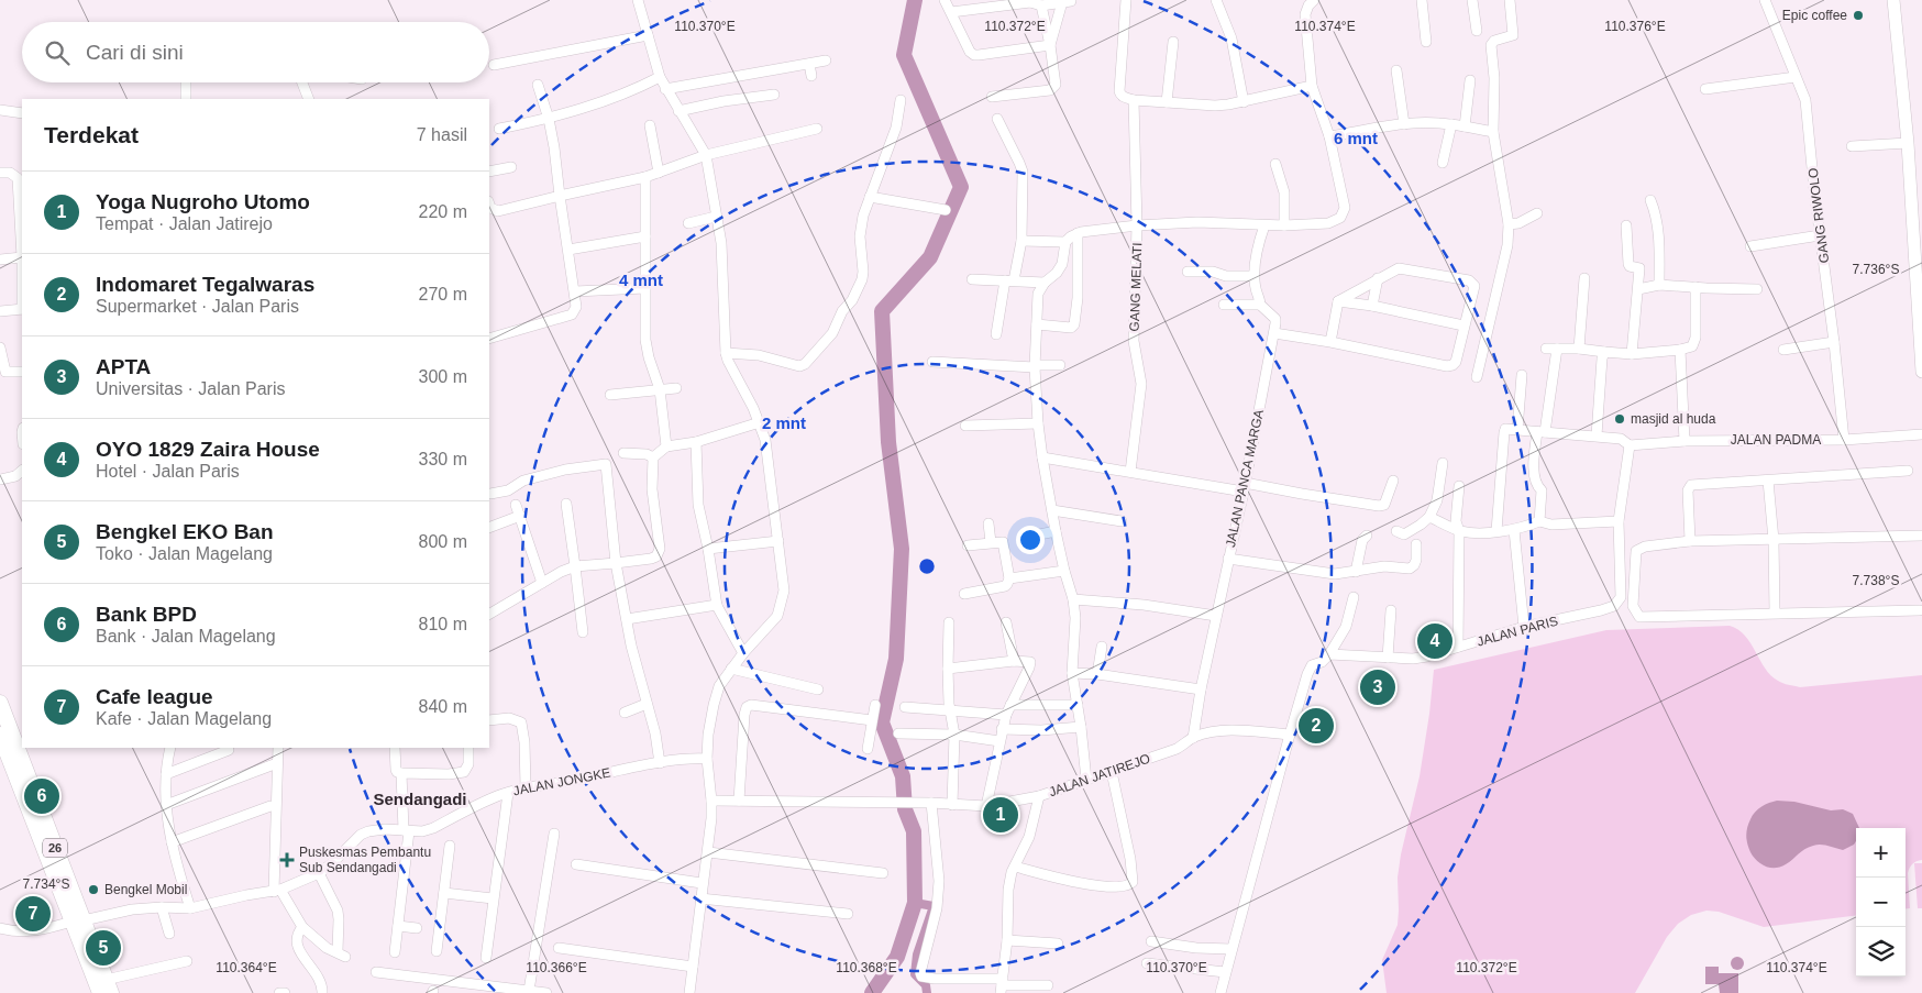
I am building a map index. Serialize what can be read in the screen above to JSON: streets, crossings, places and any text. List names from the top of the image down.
{
  "streets": {
    "highway": ["26"],
    "street": [
      "GANG RIWOLO",
      "GANG MELATI",
      "JALAN PADMA",
      "JALAN PANCA MARGA",
      "JALAN PARIS",
      "JALAN JATIREJO",
      "JALAN JONGKE"
    ]
  },
  "crossings": [
    ["GANG RIWOLO", "JALAN PADMA"],
    ["JALAN PADMA", "JALAN PARIS"],
    ["JALAN PANCA MARGA", "JALAN JATIREJO"],
    ["JALAN JONGKE", "26"]
  ],
  "districts": ["Sendangadi"],
  "places": {
    "other": ["Epic coffee", "masjid al huda", "Bengkel Mobil"],
    "health": ["Puskesmas Pembantu Sub Sendangadi"]
  },
  "page": {
    "search": "Cari di sini",
    "heading": ["Terdekat", "7 hasil"],
    "list": [
      {
        "mark": "1",
        "name": "Yoga Nugroho Utomo",
        "note": "Tempat · Jalan Jatirejo",
        "value": "220 m"
      },
      {
        "mark": "2",
        "name": "Indomaret Tegalwaras",
        "note": "Supermarket · Jalan Paris",
        "value": "270 m"
      },
      {
        "mark": "3",
        "name": "APTA",
        "note": "Universitas · Jalan Paris",
        "value": "300 m"
      },
      {
        "mark": "4",
        "name": "OYO 1829 Zaira House",
        "note": "Hotel · Jalan Paris",
        "value": "330 m"
      },
      {
        "mark": "5",
        "name": "Bengkel EKO Ban",
        "note": "Toko · Jalan Magelang",
        "value": "800 m"
      },
      {
        "mark": "6",
        "name": "Bank BPD",
        "note": "Bank · Jalan Magelang",
        "value": "810 m"
      },
      {
        "mark": "7",
        "name": "Cafe league",
        "note": "Kafe · Jalan Magelang",
        "value": "840 m"
      }
    ],
    "pins": [
      "4",
      "3",
      "2",
      "6",
      "1",
      "7",
      "5"
    ],
    "map_buttons": ["+", "−"]
  },
  "coordinates": [
    "110.370°E",
    "110.372°E",
    "110.374°E",
    "110.376°E",
    "7.736°S",
    "7.738°S",
    "7.734°S",
    "110.364°E",
    "110.366°E",
    "110.368°E"
  ],
  "rings": ["6 mnt", "4 mnt", "2 mnt"]
}
